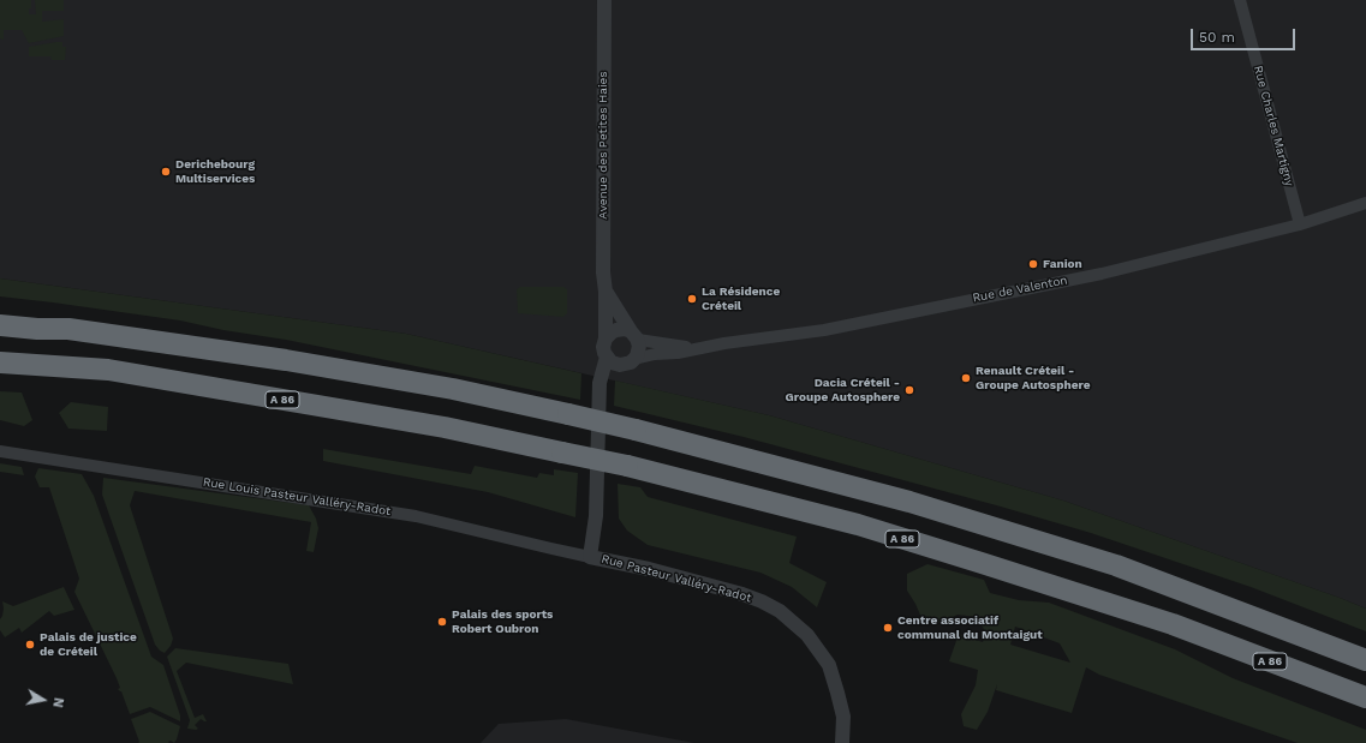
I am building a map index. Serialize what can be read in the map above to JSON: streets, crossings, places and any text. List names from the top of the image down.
{
  "streets": {
    "highway": ["A 86"],
    "street": [
      "Rue Charles Martigny",
      "Avenue des Petites Haies",
      "Rue de Valenton",
      "Rue Louis Pasteur Valléry-Radot",
      "Rue Pasteur Valléry-Radot"
    ]
  },
  "crossings": [
    ["Rue Charles Martigny", "Rue de Valenton"],
    ["Avenue des Petites Haies", "Rue de Valenton"],
    ["Avenue des Petites Haies", "Rue Louis Pasteur Valléry-Radot"],
    ["Avenue des Petites Haies", "Rue Pasteur Valléry-Radot"],
    ["Rue Louis Pasteur Valléry-Radot", "Rue Pasteur Valléry-Radot"]
  ],
  "places": [
    "Derichebourg Multiservices",
    "Fanion",
    "La Résidence Créteil",
    "Renault Créteil - Groupe Autosphere",
    "Dacia Créteil - Groupe Autosphere",
    "Palais des sports Robert Oubron",
    "Centre associatif communal du Montaigut",
    "Palais de justice de Créteil"
  ],
  "scale_bar": "50 m",
  "north": "right"
}
